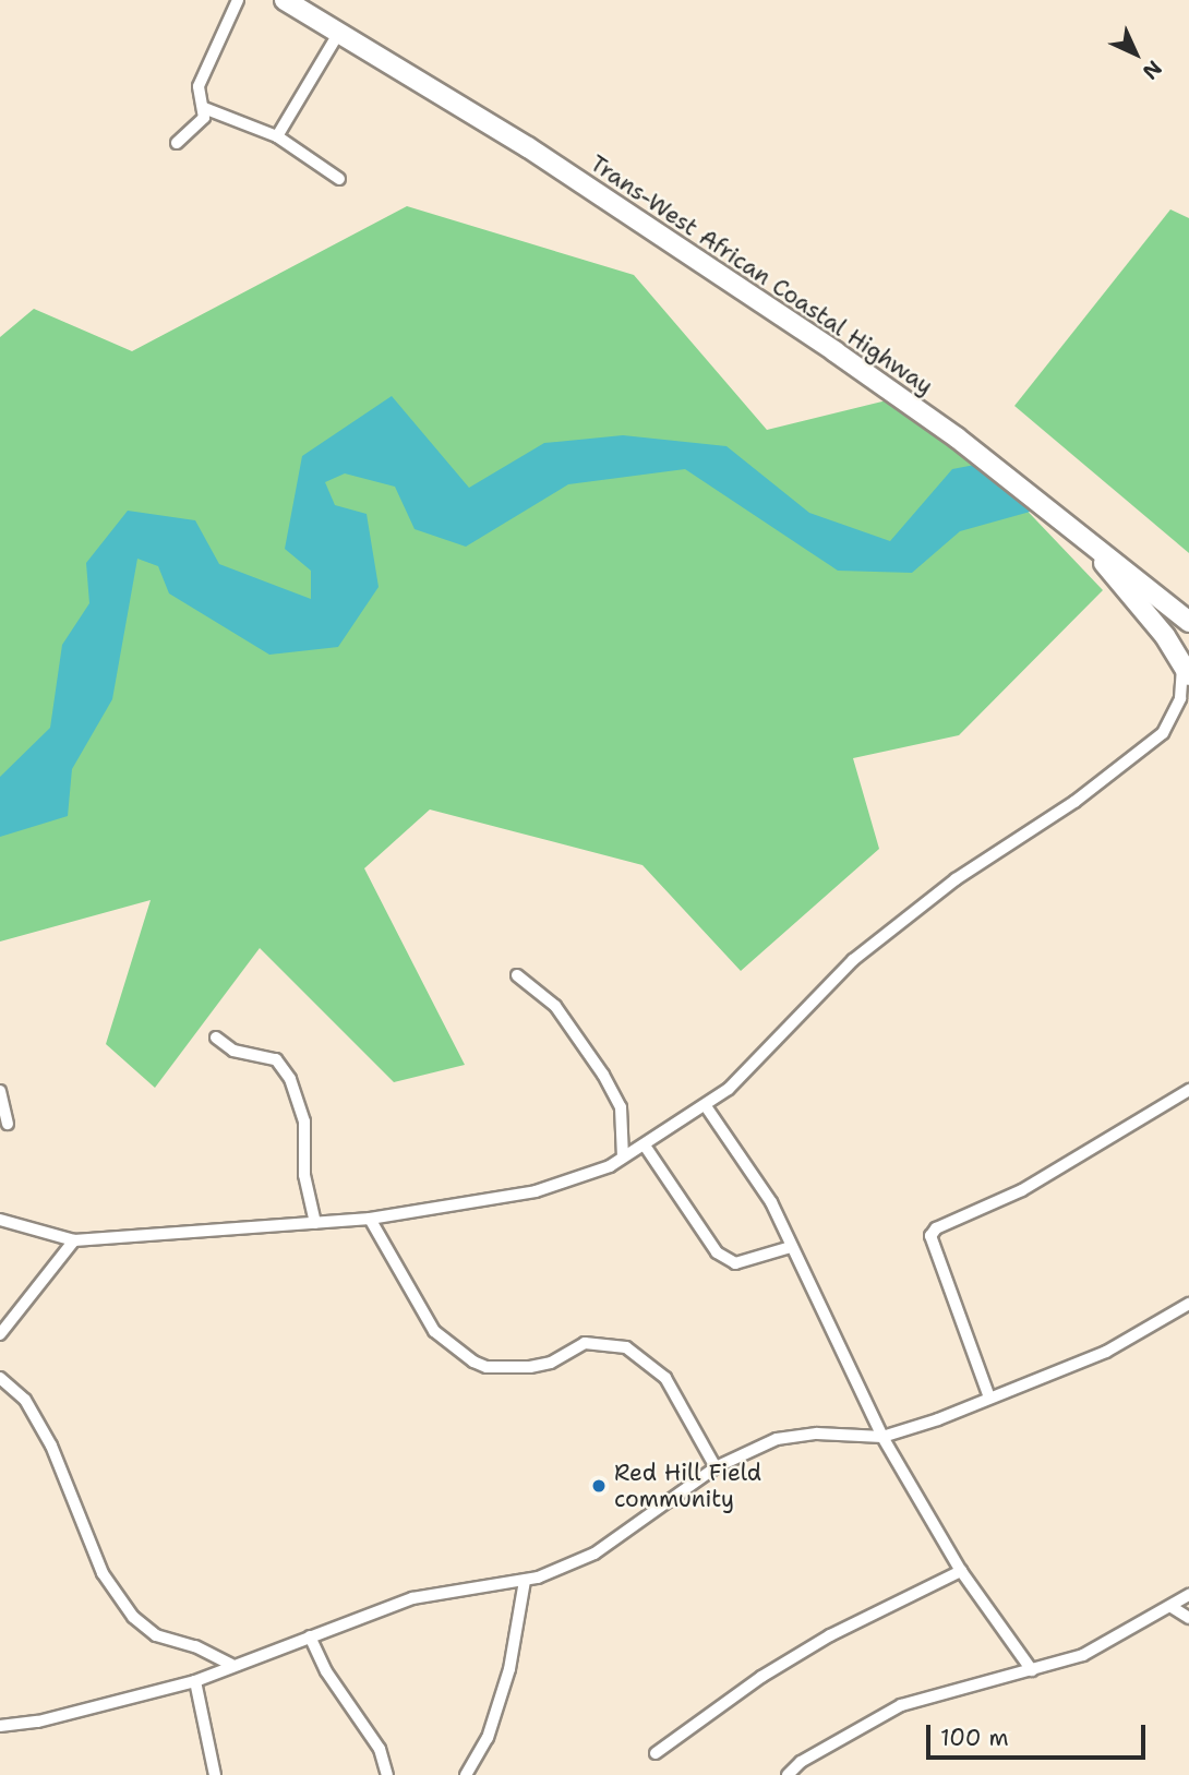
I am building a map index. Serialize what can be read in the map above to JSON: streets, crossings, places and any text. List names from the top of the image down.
{
  "streets": {
    "highway": ["Trans-West African Coastal Highway"]
  },
  "places": ["Red Hill Field community"],
  "scale_bar": "100 m",
  "north": "bottom right"
}
